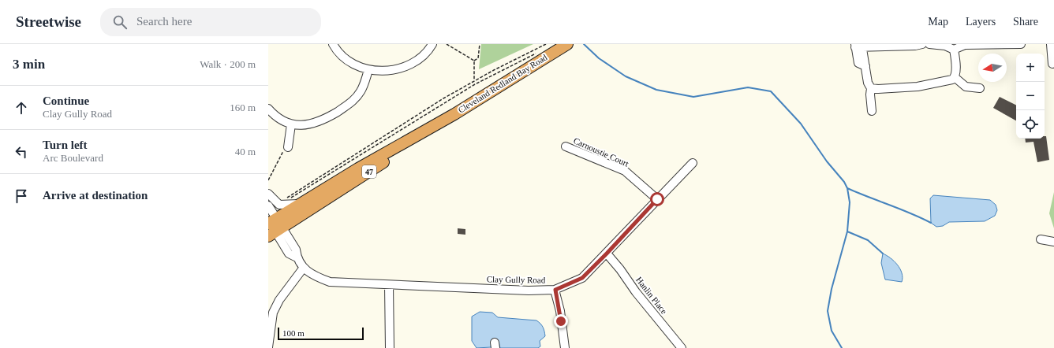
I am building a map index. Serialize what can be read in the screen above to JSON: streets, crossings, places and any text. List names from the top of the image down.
{
  "streets": {
    "highway": ["Cleveland Redland Bay Road", "47"],
    "street": ["Carnoustie Court", "Clay Gully Road", "Hanlin Place"]
  },
  "crossings": [
    ["Cleveland Redland Bay Road", "Clay Gully Road"],
    ["Carnoustie Court", "Clay Gully Road"],
    ["Clay Gully Road", "Hanlin Place"]
  ],
  "scale_bar": "100 m",
  "north": "left",
  "page": {
    "header": "Streetwise",
    "search": "Search here",
    "nav": ["Map", "Layers", "Share"],
    "heading": ["3 min", "Walk · 200 m"],
    "map_buttons": ["+", "−"],
    "list": [
      ["Continue", "Clay Gully Road", "160 m"],
      ["Turn left", "Arc Boulevard", "40 m"],
      "Arrive at destination"
    ],
    "scale": "100 m"
  }
}
